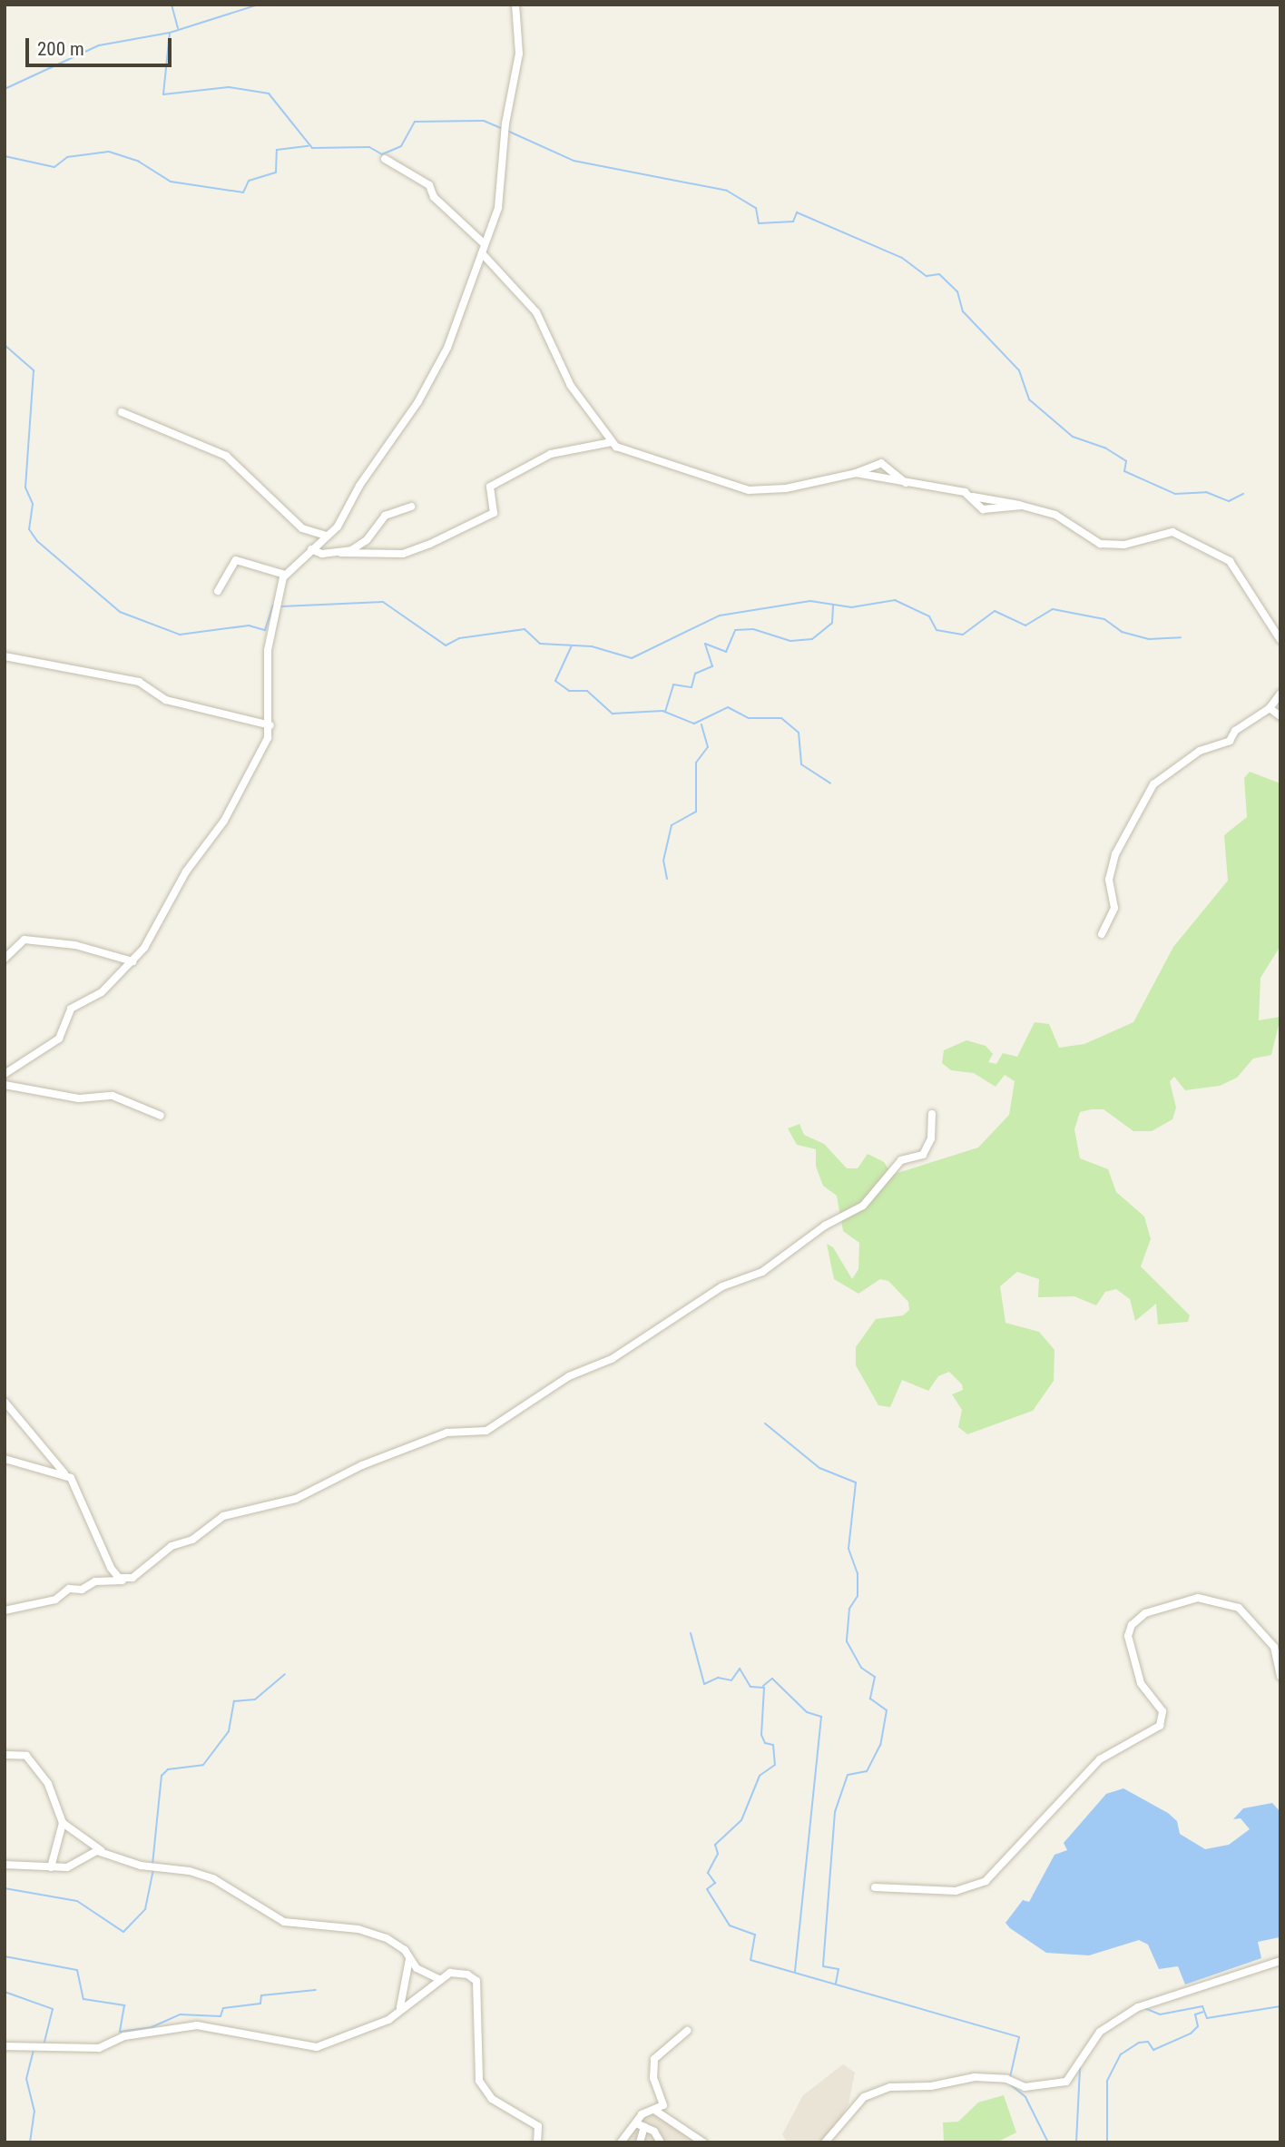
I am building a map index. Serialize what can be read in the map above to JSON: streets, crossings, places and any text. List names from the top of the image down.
{
  "scale_bar": "200 m"
}
